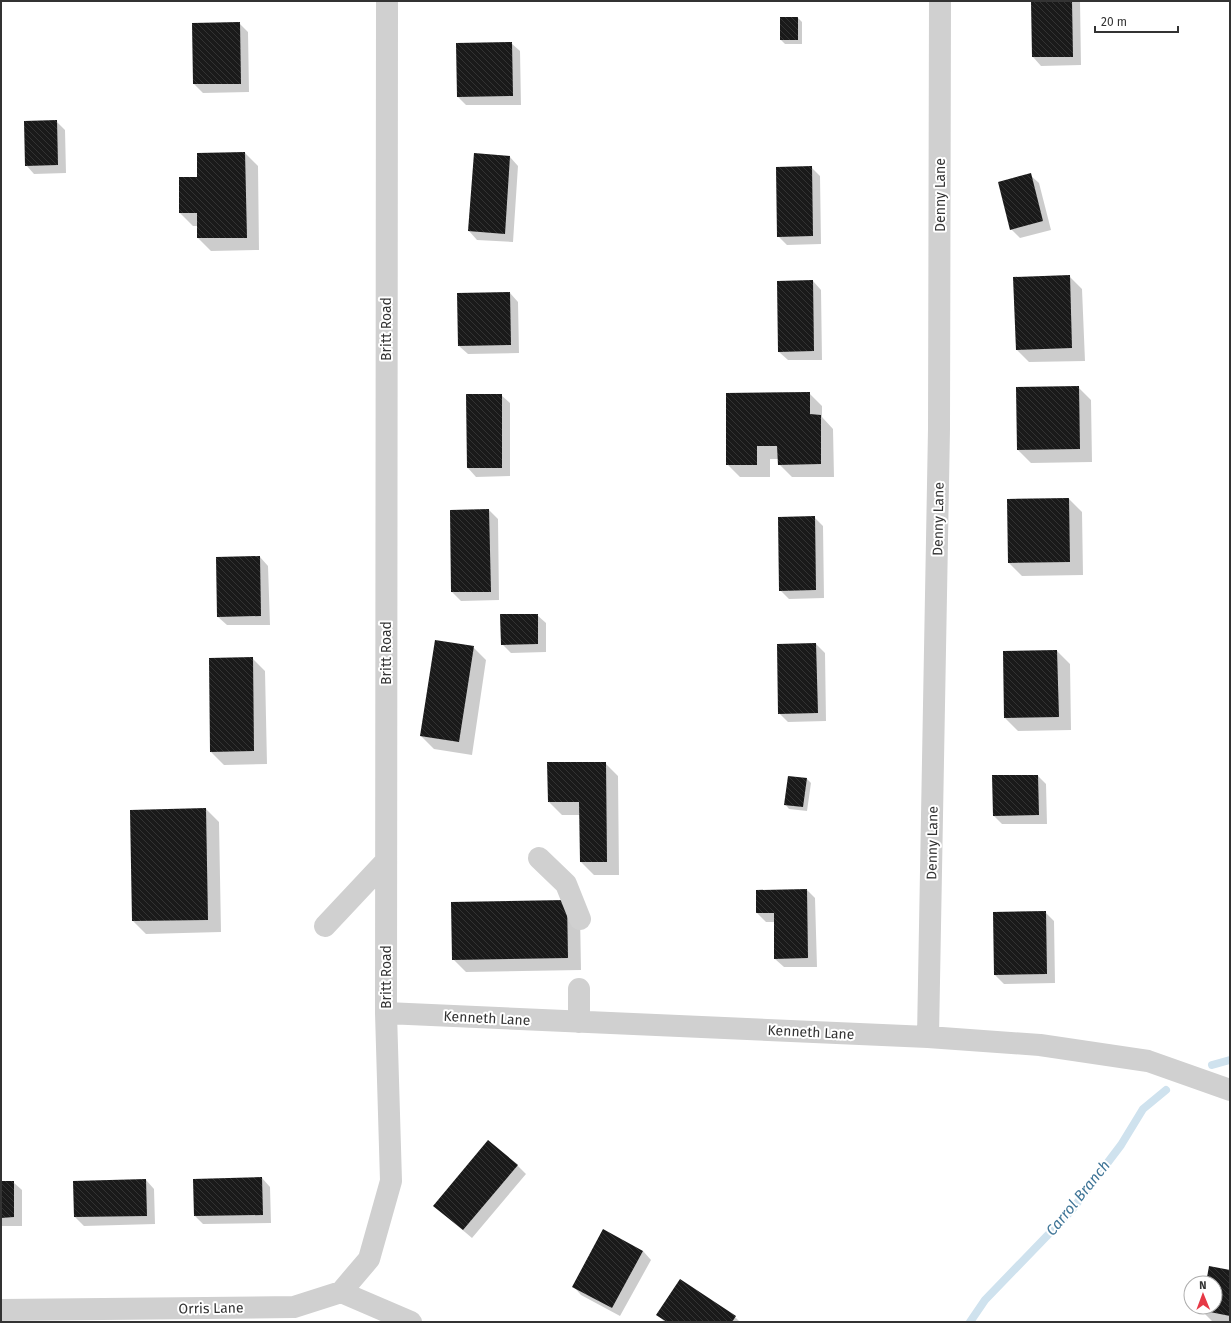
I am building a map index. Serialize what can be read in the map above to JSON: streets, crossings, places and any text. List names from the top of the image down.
{
  "streets": {
    "street": [
      "Denny Lane",
      "Britt Road",
      "Kenneth Lane",
      "Orris Lane"
    ]
  },
  "crossings": [
    ["Denny Lane", "Kenneth Lane"],
    ["Britt Road", "Kenneth Lane"],
    ["Britt Road", "Orris Lane"]
  ],
  "water": ["Carrol Branch"],
  "scale_bar": "20 m",
  "north": "top"
}
